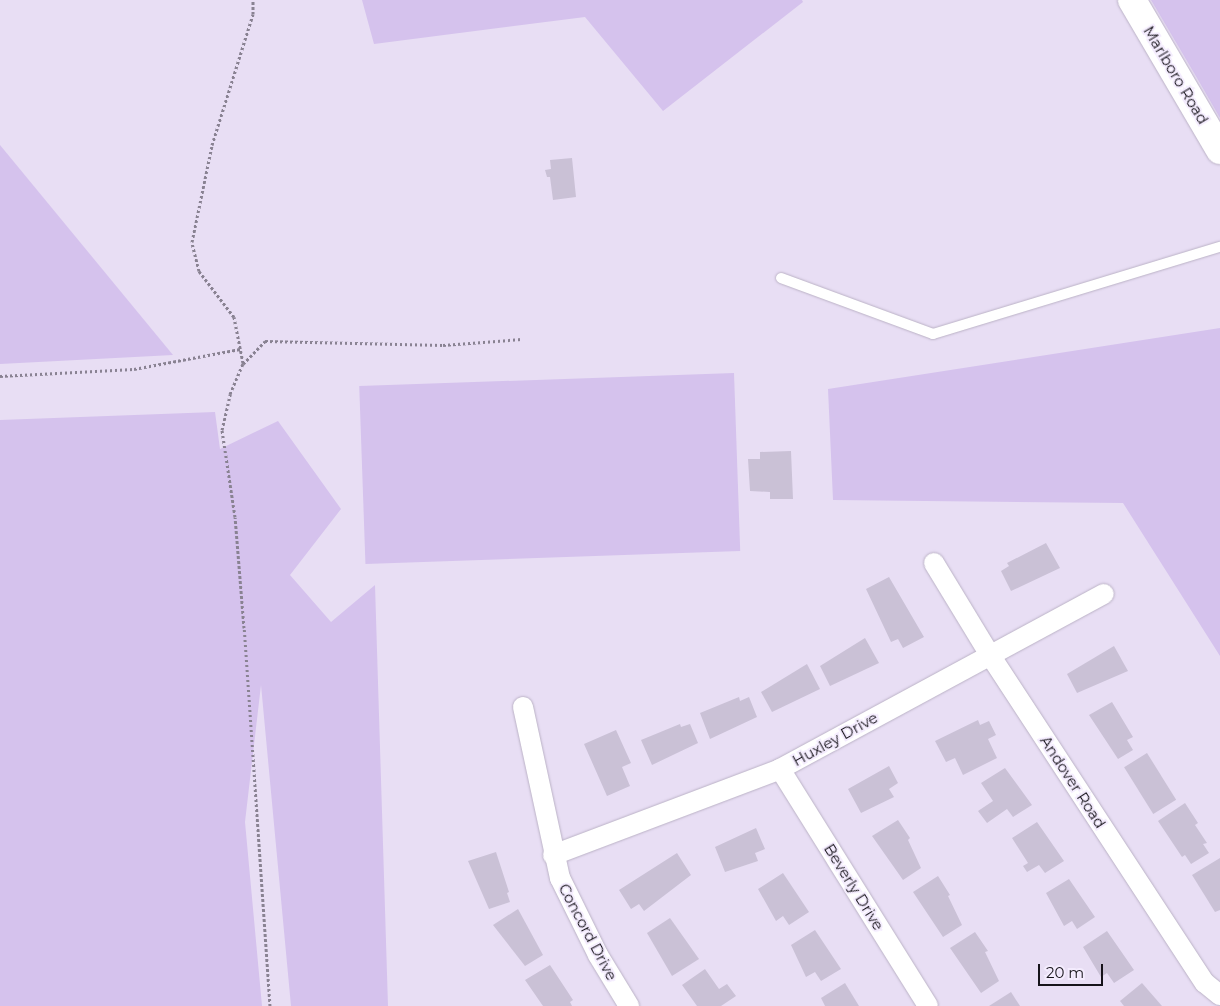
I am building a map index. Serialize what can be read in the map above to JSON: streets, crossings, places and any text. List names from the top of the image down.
{
  "streets": {
    "street": [
      "Marlboro Road",
      "Huxley Drive",
      "Andover Road",
      "Beverly Drive",
      "Concord Drive"
    ]
  },
  "crossings": [
    ["Huxley Drive", "Andover Road"],
    ["Huxley Drive", "Beverly Drive"],
    ["Huxley Drive", "Concord Drive"]
  ],
  "scale_bar": "20 m"
}
